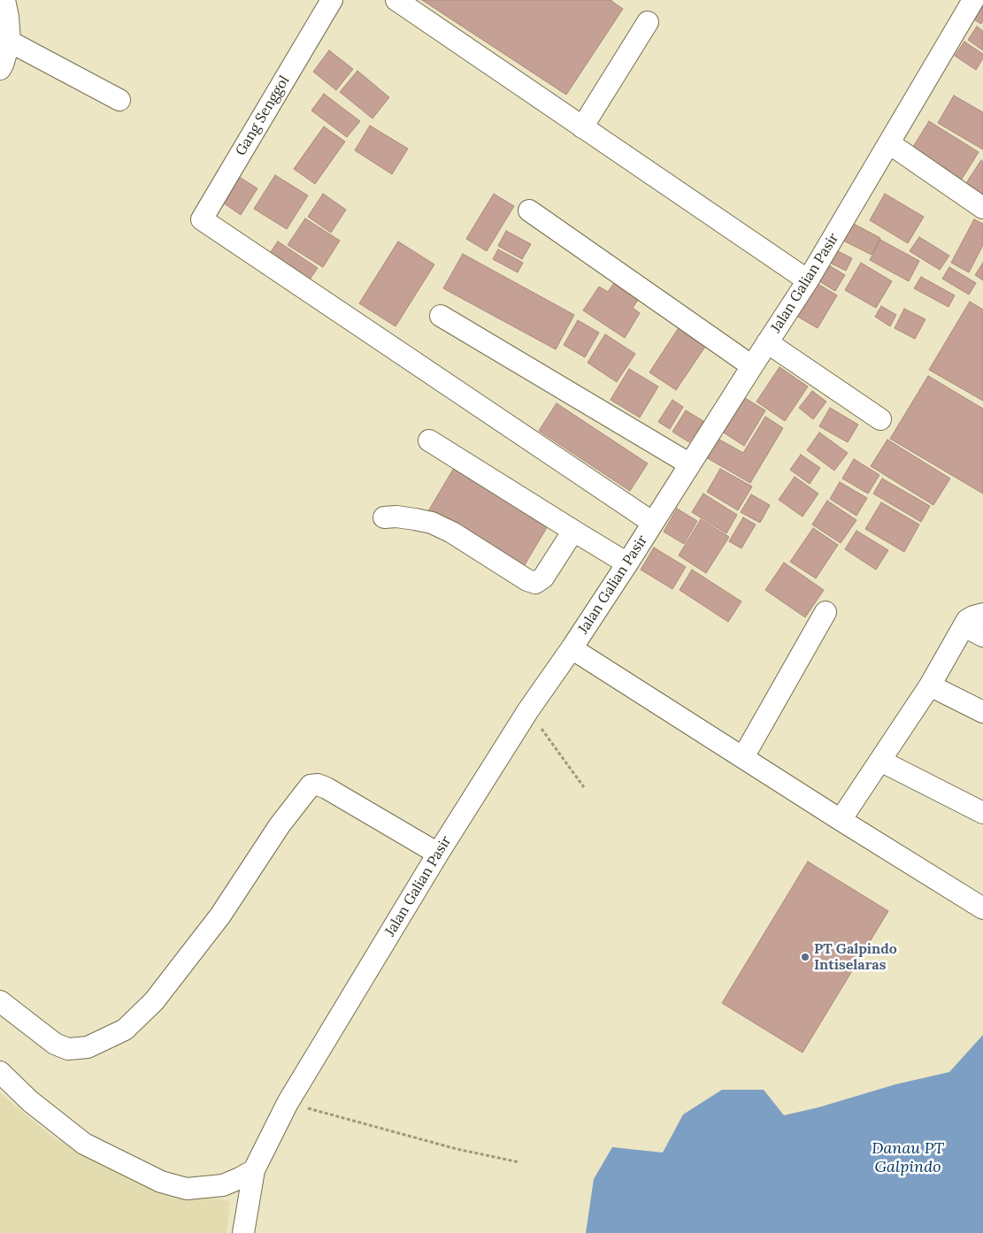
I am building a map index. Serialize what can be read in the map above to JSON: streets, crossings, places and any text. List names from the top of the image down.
{
  "streets": {
    "street": ["Gang Senggol", "Jalan Galian Pasir"]
  },
  "crossings": [
    ["Gang Senggol", "Jalan Galian Pasir"]
  ],
  "water": ["Danau PT Galpindo"],
  "places": ["PT Galpindo Intiselaras"]
}
